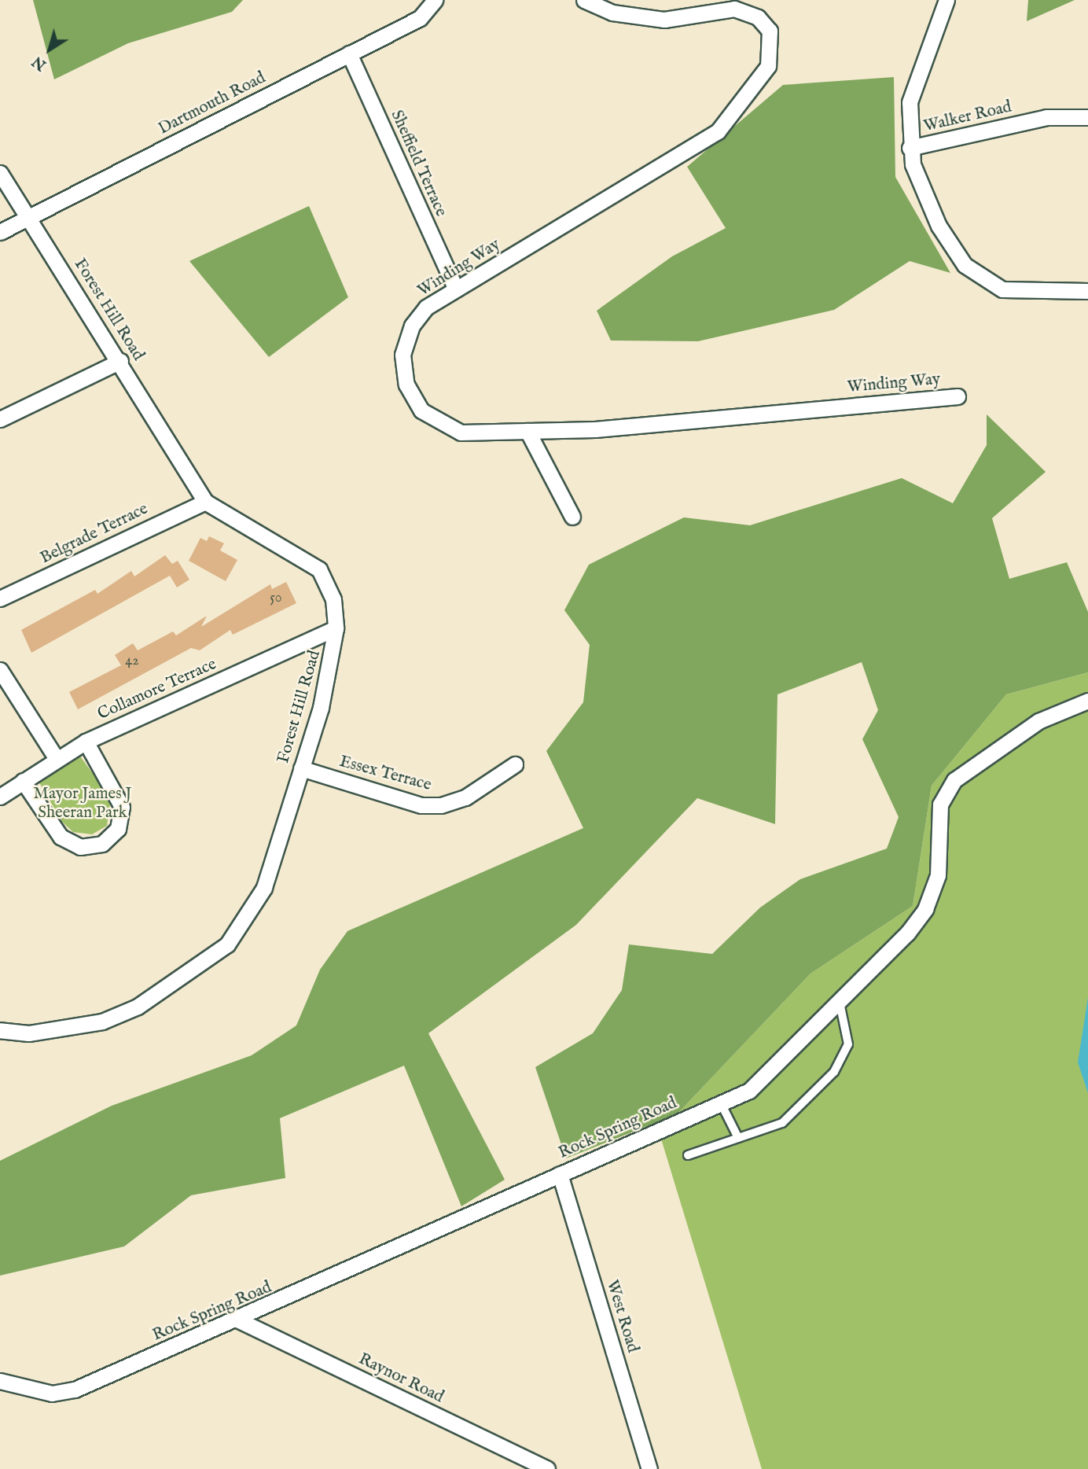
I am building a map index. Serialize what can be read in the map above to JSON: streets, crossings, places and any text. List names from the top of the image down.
{
  "streets": {
    "street": [
      "Dartmouth Road",
      "Walker Road",
      "Sheffield Terrace",
      "Winding Way",
      "Forest Hill Road",
      "Belgrade Terrace",
      "Collamore Terrace",
      "Essex Terrace",
      "Rock Spring Road",
      "West Road",
      "Raynor Road"
    ]
  },
  "crossings": [
    ["Dartmouth Road", "Sheffield Terrace"],
    ["Dartmouth Road", "Forest Hill Road"],
    ["Sheffield Terrace", "Winding Way"],
    ["Forest Hill Road", "Belgrade Terrace"],
    ["Forest Hill Road", "Collamore Terrace"],
    ["Forest Hill Road", "Essex Terrace"],
    ["Rock Spring Road", "West Road"],
    ["Rock Spring Road", "Raynor Road"]
  ],
  "parks": ["Mayor James J Sheeran Park"],
  "house_numbers": ["50", "42"],
  "north": "bottom left"
}
